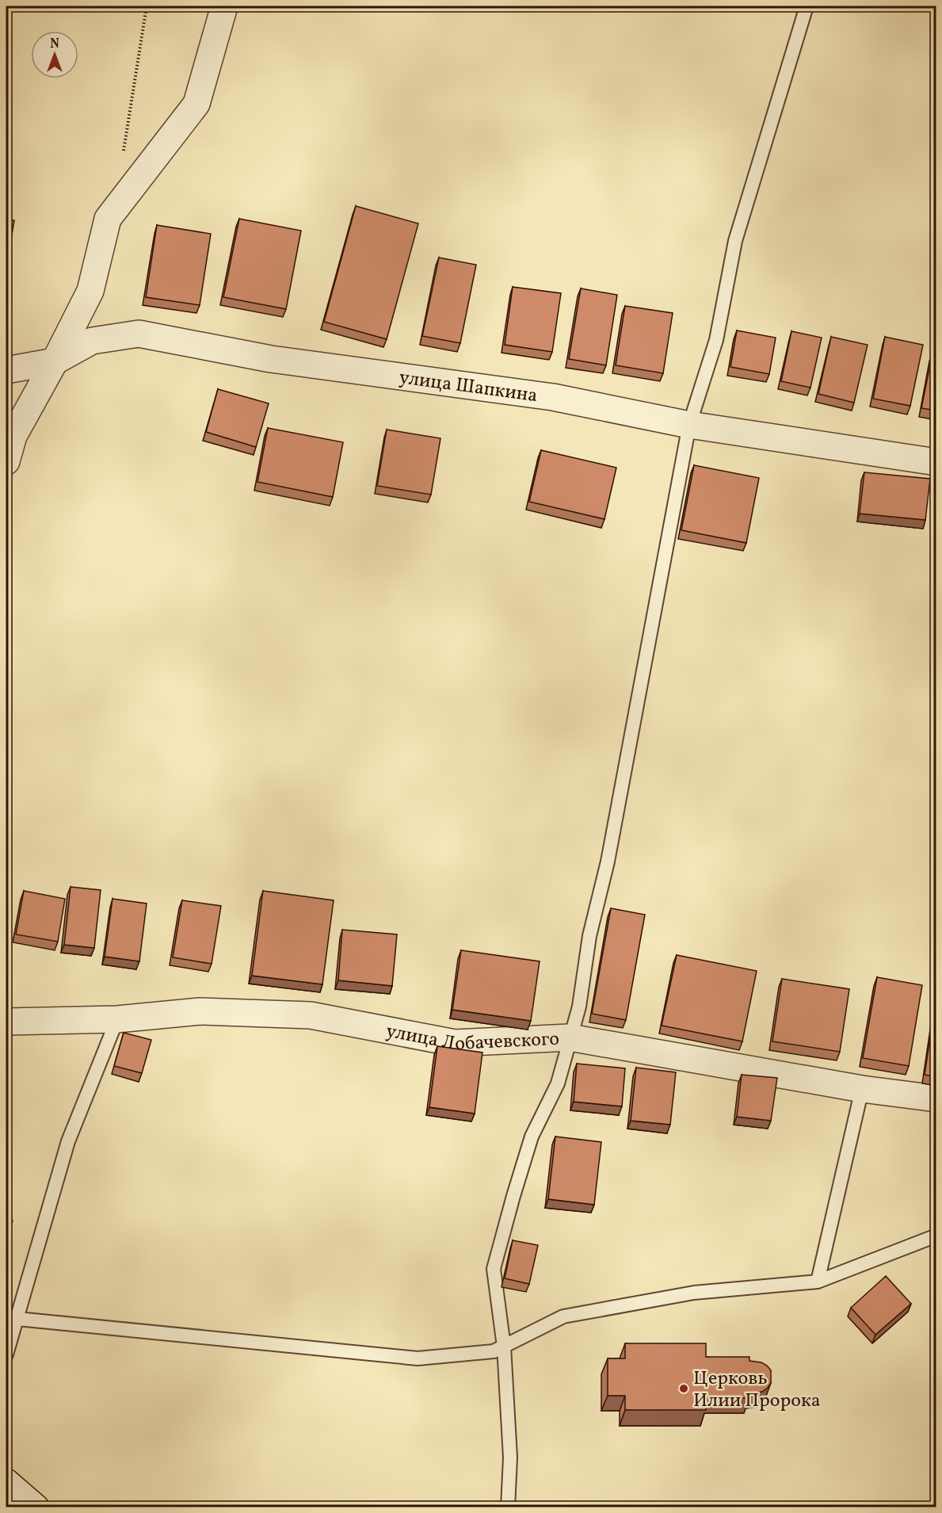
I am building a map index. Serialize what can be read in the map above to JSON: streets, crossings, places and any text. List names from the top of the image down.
{
  "streets": {
    "street": ["улица Шапкина", "улица Лобачевского"]
  },
  "places": ["Церковь Илии Пророка"],
  "north": "top"
}
